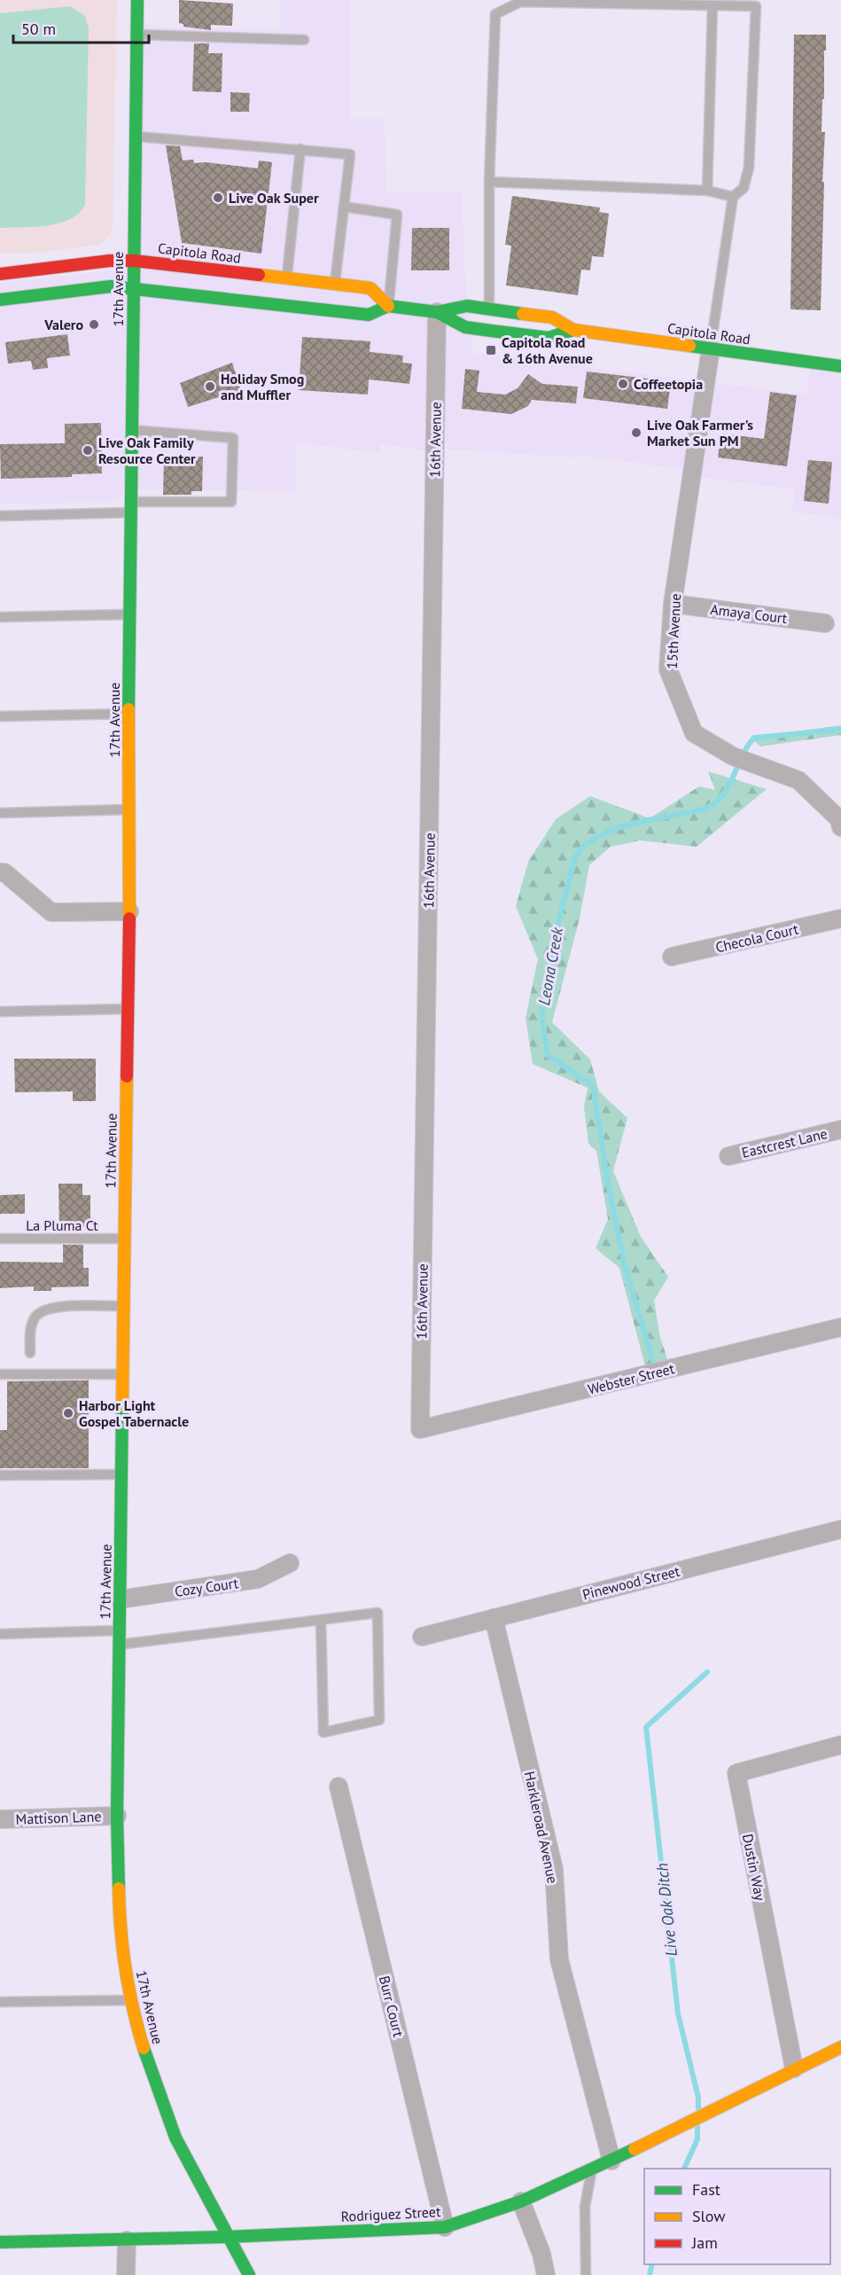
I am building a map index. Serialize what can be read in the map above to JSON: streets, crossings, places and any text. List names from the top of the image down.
{
  "streets": {
    "main road": ["Capitola Road", "17th Avenue", "Rodriguez Street"],
    "street": [
      "16th Avenue",
      "Amaya Court",
      "15th Avenue",
      "Checola Court",
      "Eastcrest Lane",
      "Webster Street",
      "Pinewood Street",
      "Cozy Court",
      "Mattison Lane",
      "Harkleroad Avenue",
      "Dustin Way",
      "Burr Court"
    ],
    "lane": ["La Pluma Ct"]
  },
  "crossings": [
    ["Capitola Road", "17th Avenue"],
    ["Capitola Road", "16th Avenue"],
    ["Capitola Road", "15th Avenue"],
    ["17th Avenue", "La Pluma Ct"],
    ["17th Avenue", "Cozy Court"],
    ["17th Avenue", "Mattison Lane"],
    ["17th Avenue", "Rodriguez Street"],
    ["16th Avenue", "Webster Street"],
    ["Amaya Court", "15th Avenue"],
    ["Pinewood Street", "Harkleroad Avenue"],
    ["Harkleroad Avenue", "Rodriguez Street"],
    ["Dustin Way", "Rodriguez Street"],
    ["Burr Court", "Rodriguez Street"]
  ],
  "water": ["Leona Creek", "Live Oak Ditch"],
  "places": {
    "other": [
      "Live Oak Super",
      "Valero",
      "Coffeetopia",
      "Holiday Smog and Muffler",
      "Live Oak Farmer's Market Sun PM",
      "Live Oak Family Resource Center",
      "Harbor Light Gospel Tabernacle"
    ],
    "transit": ["Capitola Road & 16th Avenue"]
  },
  "legend": ["Fast", "Slow", "Jam"],
  "scale_bar": "50 m"
}
